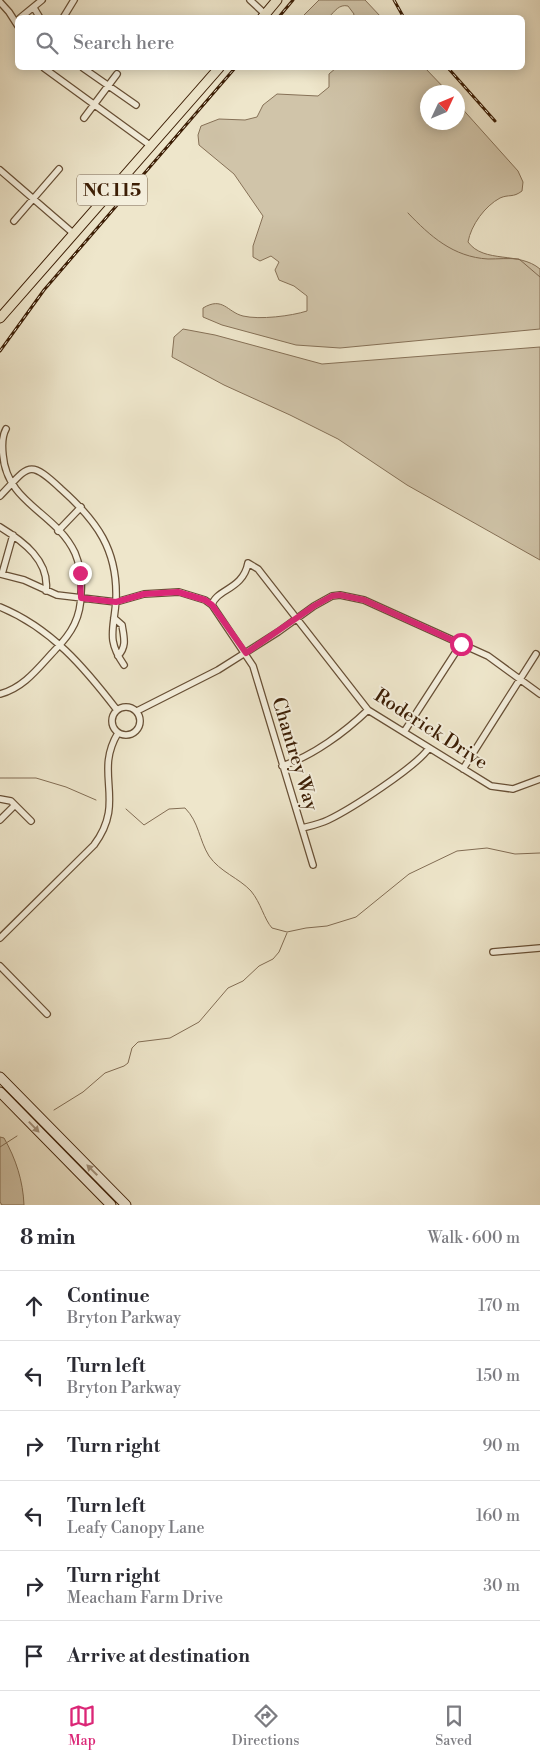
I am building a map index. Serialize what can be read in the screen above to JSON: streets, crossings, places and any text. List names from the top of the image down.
{
  "streets": {
    "main road": ["NC 115"],
    "street": ["Roderick Drive", "Chantrey Way"]
  },
  "crossings": [
    ["Roderick Drive", "Chantrey Way"]
  ],
  "north": "top right",
  "page": {
    "search": "Search here",
    "heading": ["8 min", "Walk · 600 m"],
    "list": [
      ["Continue", "Bryton Parkway", "170 m"],
      ["Turn left", "Bryton Parkway", "150 m"],
      ["Turn right", "90 m"],
      ["Turn left", "Leafy Canopy Lane", "160 m"],
      ["Turn right", "Meacham Farm Drive", "30 m"],
      "Arrive at destination"
    ],
    "nav": ["Map", "Directions", "Saved"]
  }
}
